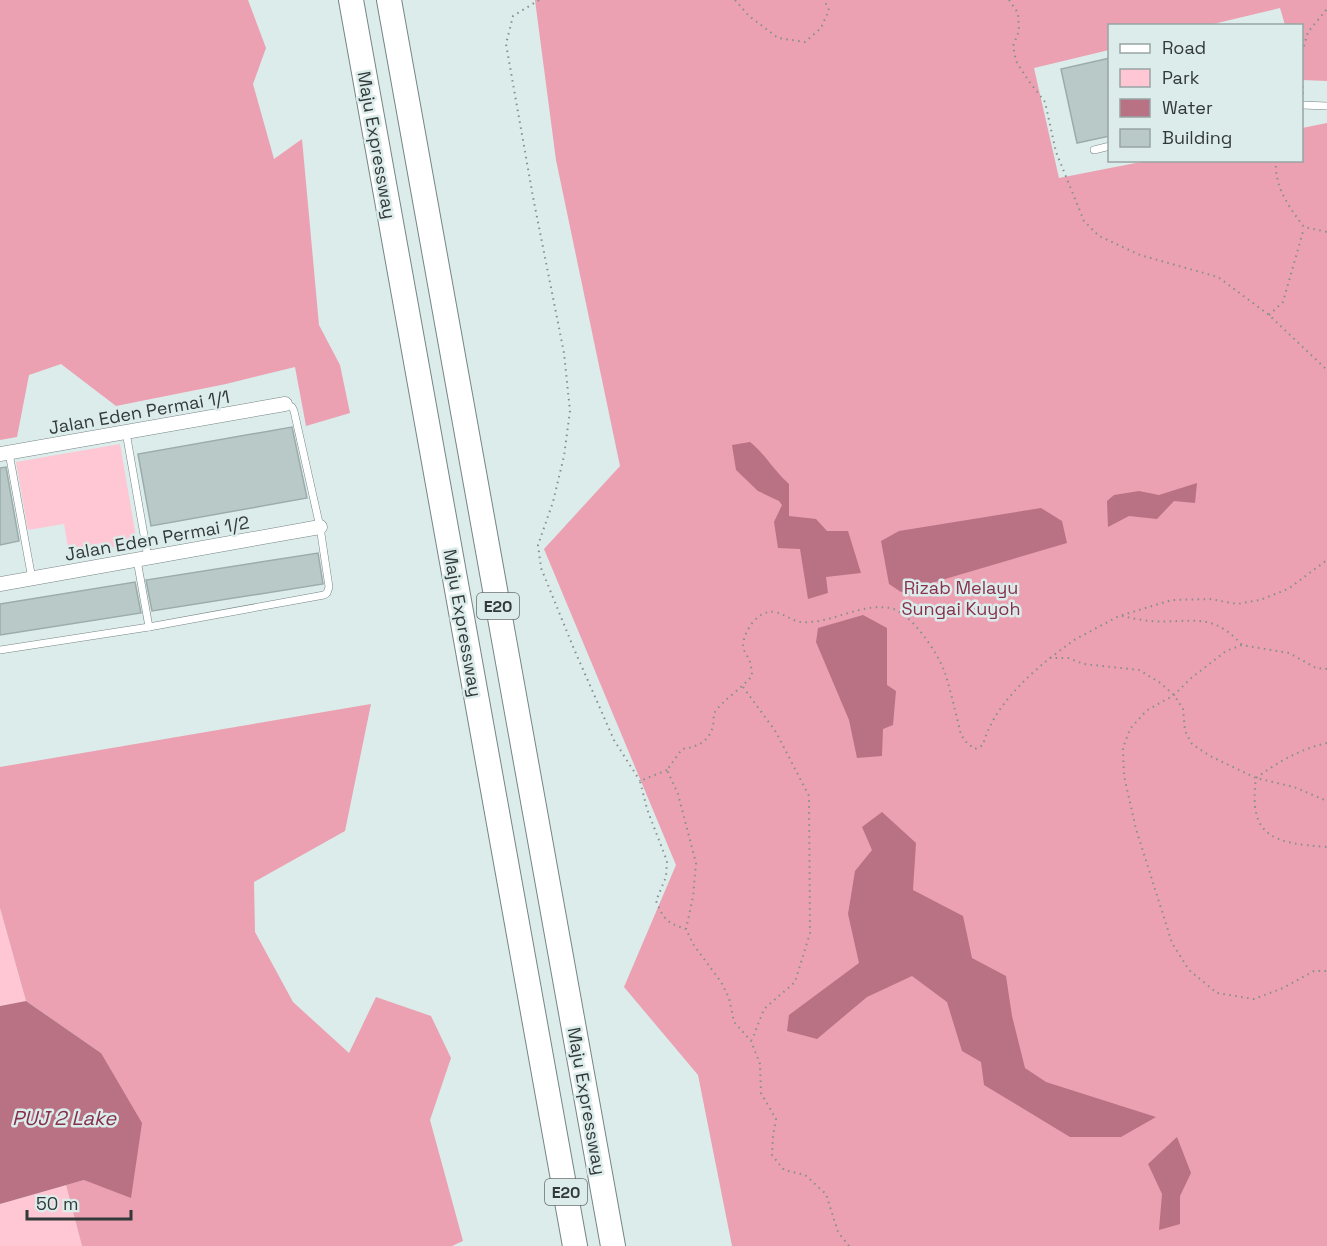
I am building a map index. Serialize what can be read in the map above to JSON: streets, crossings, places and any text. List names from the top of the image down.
{
  "streets": {
    "highway": ["Maju Expressway", "E20"],
    "street": ["Jalan Eden Permai 1/1", "Jalan Eden Permai 1/2"]
  },
  "water": ["PUJ 2 Lake"],
  "parks": ["Rizab Melayu Sungai Kuyoh"],
  "legend": [
    "Road",
    "Park",
    "Water",
    "Building"
  ],
  "scale_bar": "50 m"
}
